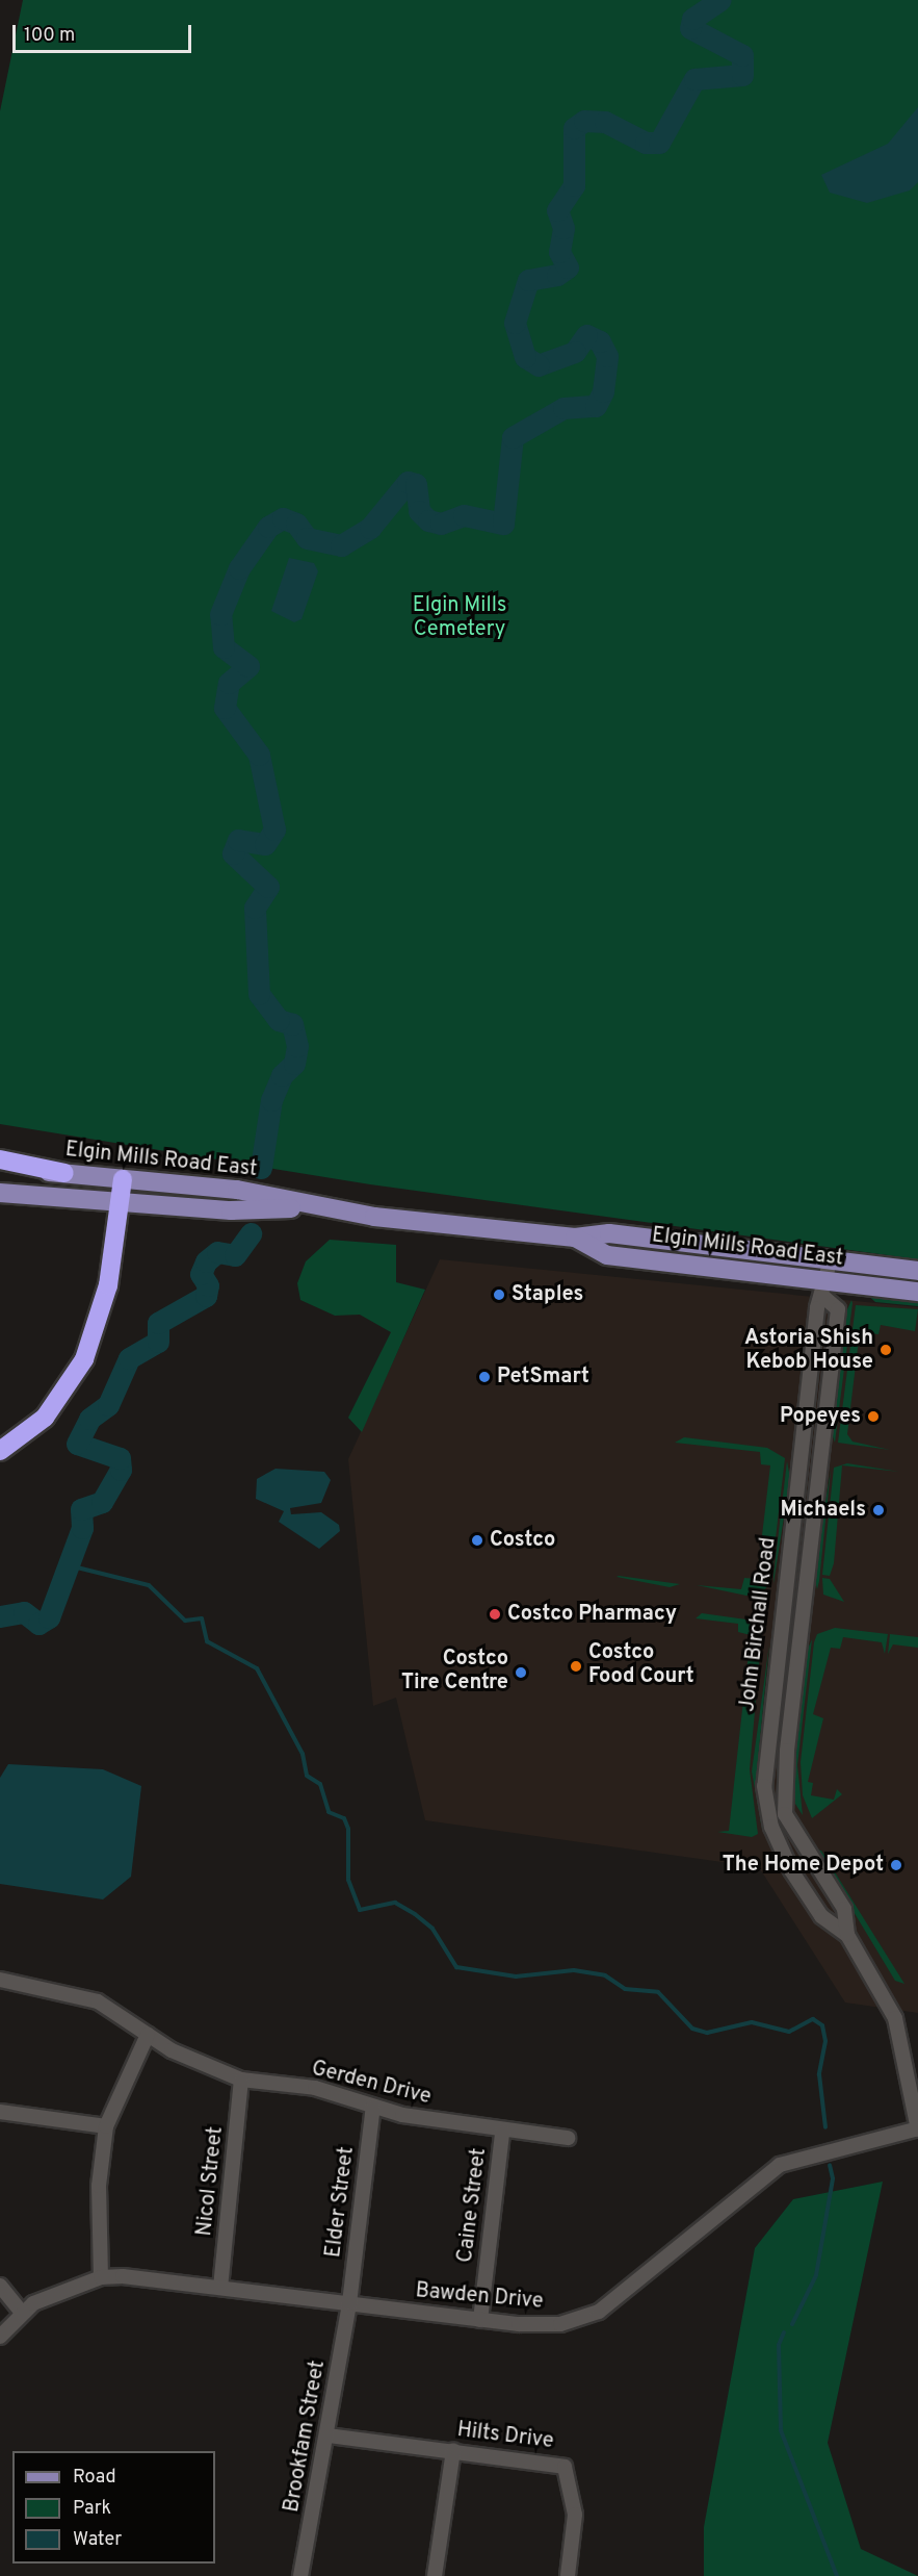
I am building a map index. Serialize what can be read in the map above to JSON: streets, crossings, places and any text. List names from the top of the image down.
{
  "streets": {
    "main road": ["Elgin Mills Road East"],
    "street": [
      "John Birchall Road",
      "Gerden Drive",
      "Nicol Street",
      "Elder Street",
      "Caine Street",
      "Bawden Drive",
      "Brookfam Street",
      "Hilts Drive"
    ]
  },
  "crossings": [
    ["Elgin Mills Road East", "John Birchall Road"],
    ["John Birchall Road", "Bawden Drive"],
    ["Gerden Drive", "Nicol Street"],
    ["Gerden Drive", "Elder Street"],
    ["Gerden Drive", "Caine Street"],
    ["Nicol Street", "Bawden Drive"],
    ["Elder Street", "Bawden Drive"],
    ["Elder Street", "Brookfam Street"],
    ["Caine Street", "Bawden Drive"],
    ["Bawden Drive", "Brookfam Street"],
    ["Brookfam Street", "Hilts Drive"]
  ],
  "parks": ["Elgin Mills Cemetery"],
  "places": [
    "Staples",
    "Astoria Shish Kebob House",
    "PetSmart",
    "Popeyes",
    "Michaels",
    "Costco",
    "Costco Pharmacy",
    "Costco Food Court",
    "Costco Tire Centre",
    "The Home Depot"
  ],
  "legend": ["Road", "Park", "Water"],
  "scale_bar": "100 m"
}
